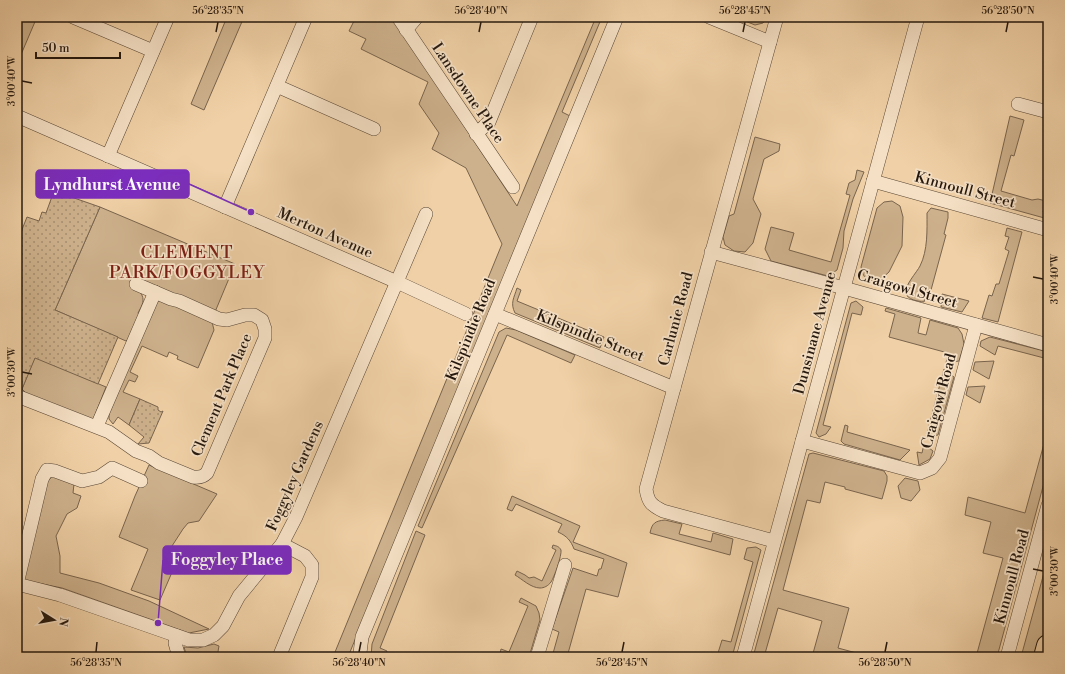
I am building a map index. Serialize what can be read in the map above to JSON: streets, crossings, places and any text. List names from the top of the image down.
{
  "streets": {
    "street": [
      "Lansdowne Place",
      "Kinnoull Street",
      "Merton Avenue",
      "Craigowl Street",
      "Carlunie Road",
      "Kilspindie Road",
      "Dunsinane Avenue",
      "Kilspindie Street",
      "Clement Park Place",
      "Craigowl Road",
      "Foggyley Gardens",
      "Kinnoull Road"
    ]
  },
  "crossings": [
    ["Kinnoull Street", "Dunsinane Avenue"],
    ["Merton Avenue", "Foggyley Gardens"],
    ["Craigowl Street", "Carlunie Road"],
    ["Craigowl Street", "Dunsinane Avenue"],
    ["Craigowl Street", "Craigowl Road"],
    ["Carlunie Road", "Dunsinane Avenue"],
    ["Carlunie Road", "Kilspindie Street"],
    ["Kilspindie Road", "Kilspindie Street"],
    ["Dunsinane Avenue", "Craigowl Road"]
  ],
  "districts": ["CLEMENT PARK/FOGGYLEY"],
  "places": ["Lyndhurst Avenue", "Foggyley Place"],
  "scale_bar": "50 m",
  "north": "right",
  "coordinates": [
    "56°28'35\"N",
    "56°28'40\"N",
    "56°28'45\"N",
    "56°28'50\"N",
    "3°00'40\"W",
    "3°00'30\"W"
  ]
}
